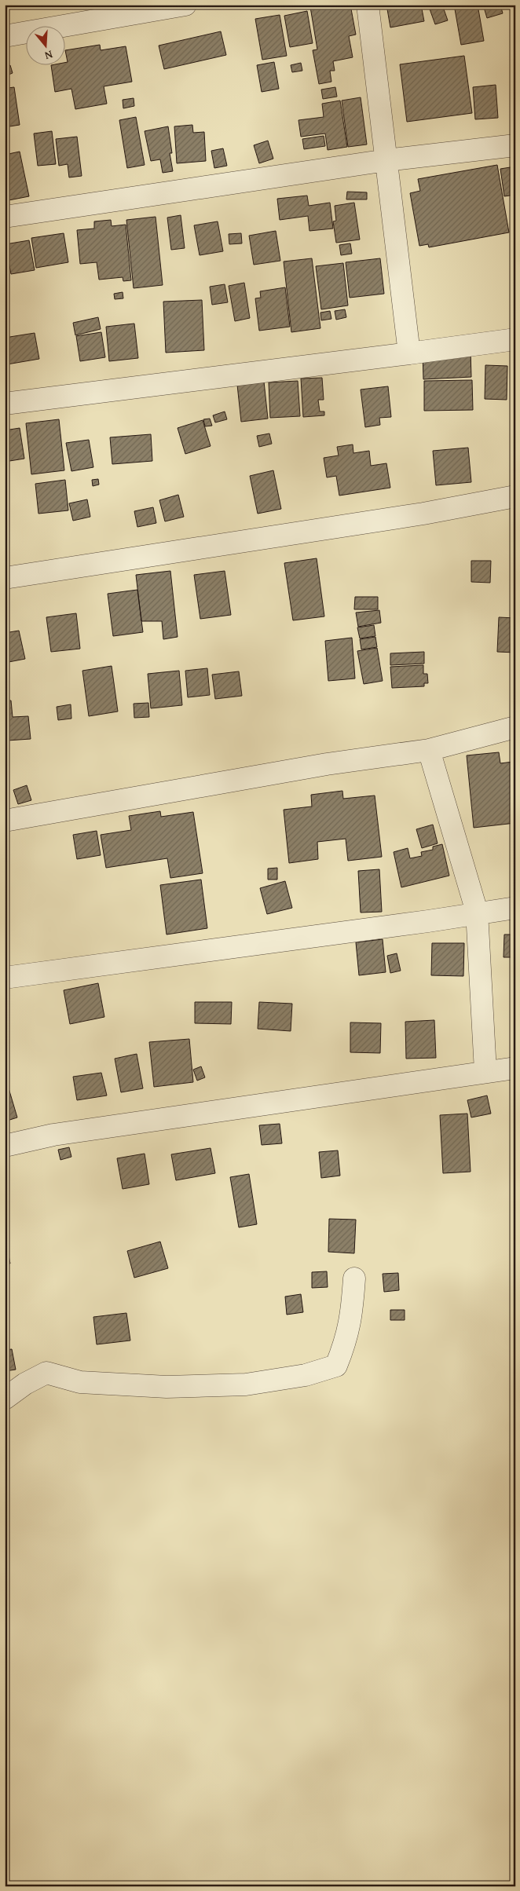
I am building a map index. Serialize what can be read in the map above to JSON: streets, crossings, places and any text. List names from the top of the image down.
{
  "north": "bottom"
}
